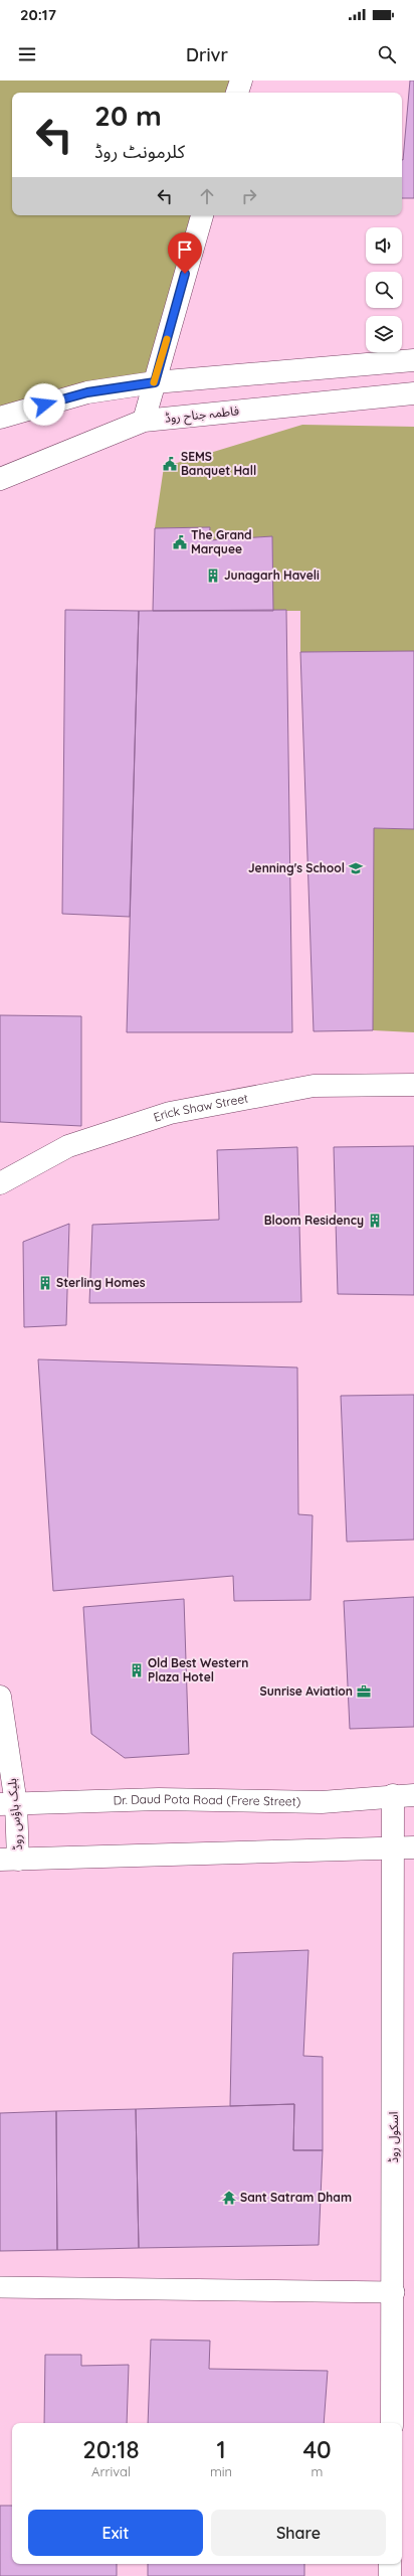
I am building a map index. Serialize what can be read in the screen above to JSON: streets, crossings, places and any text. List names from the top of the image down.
{
  "streets": {
    "main road": [
      "فاطمہ جناح روڈ",
      "Erick Shaw Street",
      "Dr. Daud Pota Road (Frere Street)",
      "بلیک ہاؤس روڈ",
      "اسکول روڈ"
    ]
  },
  "crossings": [
    ["Dr. Daud Pota Road (Frere Street)", "بلیک ہاؤس روڈ"],
    ["Dr. Daud Pota Road (Frere Street)", "اسکول روڈ"]
  ],
  "places": {
    "public building": ["SEMS Banquet Hall", "The Grand Marquee"],
    "building": [
      "Junagarh Haveli",
      "Bloom Residency",
      "Sterling Homes",
      "Old Best Western Plaza Hotel"
    ],
    "school or university": ["Jenning's School"],
    "office": ["Sunrise Aviation"],
    "temple": ["Sant Satram Dham"]
  },
  "page": {
    "status": "20:17",
    "header": "Drivr",
    "turn": ["20 m", "کلرمونٹ روڈ"],
    "eta": [
      "20:18",
      "Arrival",
      "1",
      "min",
      "40",
      "m"
    ],
    "buttons": ["Exit", "Share"]
  }
}
